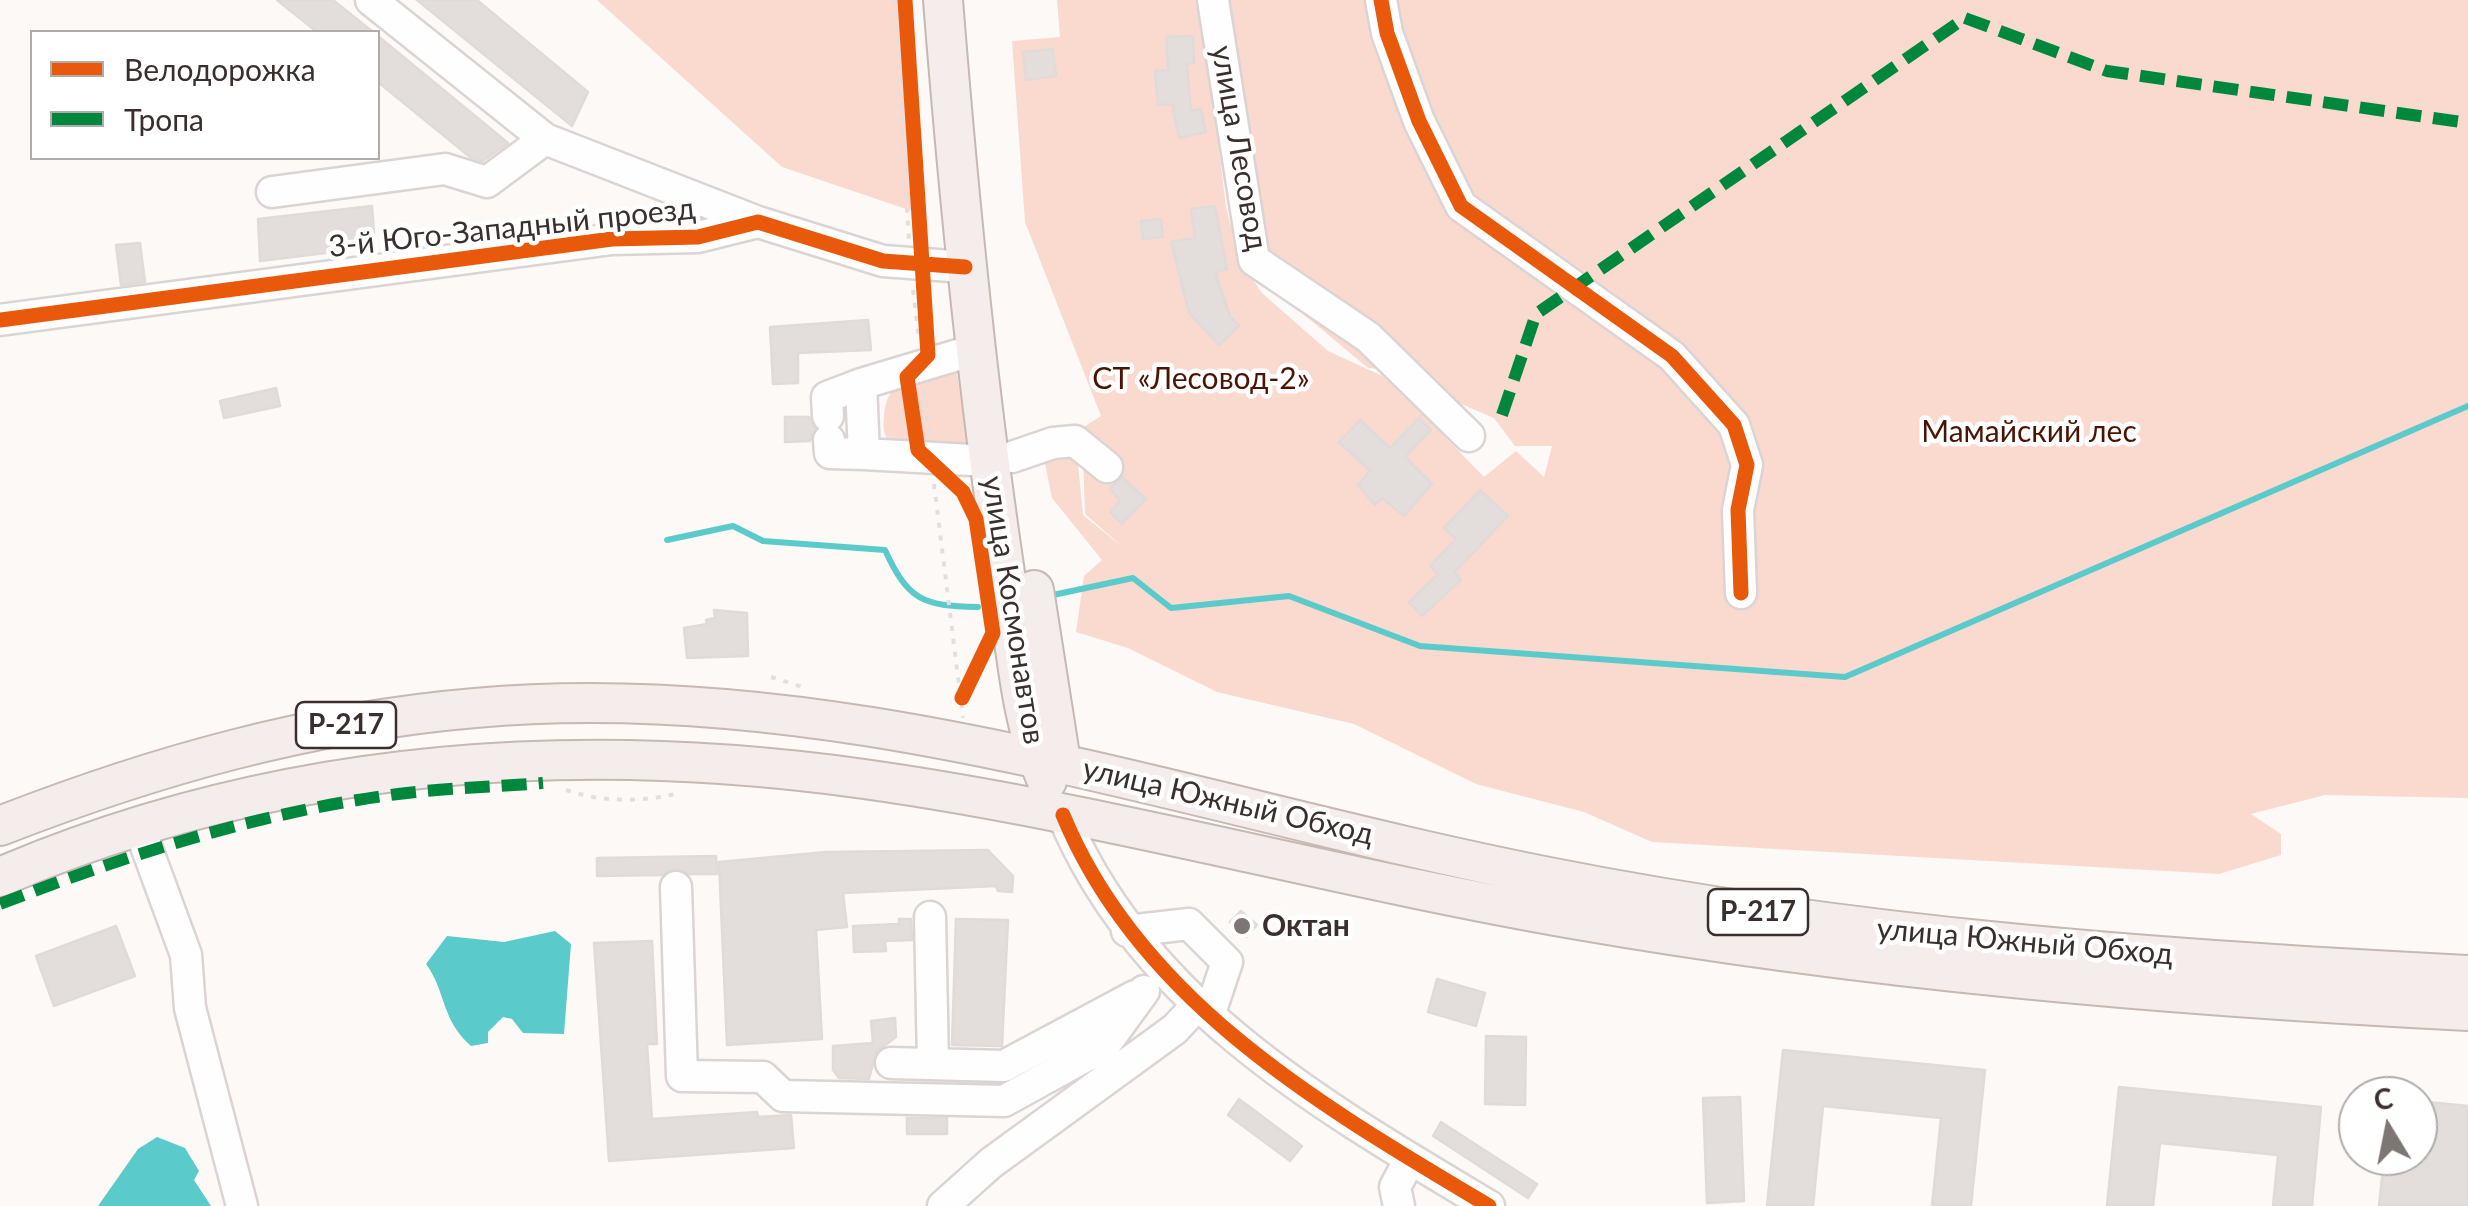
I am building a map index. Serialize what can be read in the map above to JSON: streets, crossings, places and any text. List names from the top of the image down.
{
  "streets": {
    "main road": ["улица Космонавтов", "Р-217", "улица Южный Обход"],
    "street": ["улица Лесовод", "3-й Юго-Западный проезд"]
  },
  "crossings": [
    ["улица Космонавтов", "улица Южный Обход"]
  ],
  "parks": ["СТ «Лесовод-2»", "Мамайский лес"],
  "places": ["Октан"],
  "legend": ["Велодорожка", "Тропа"],
  "north": "top"
}
